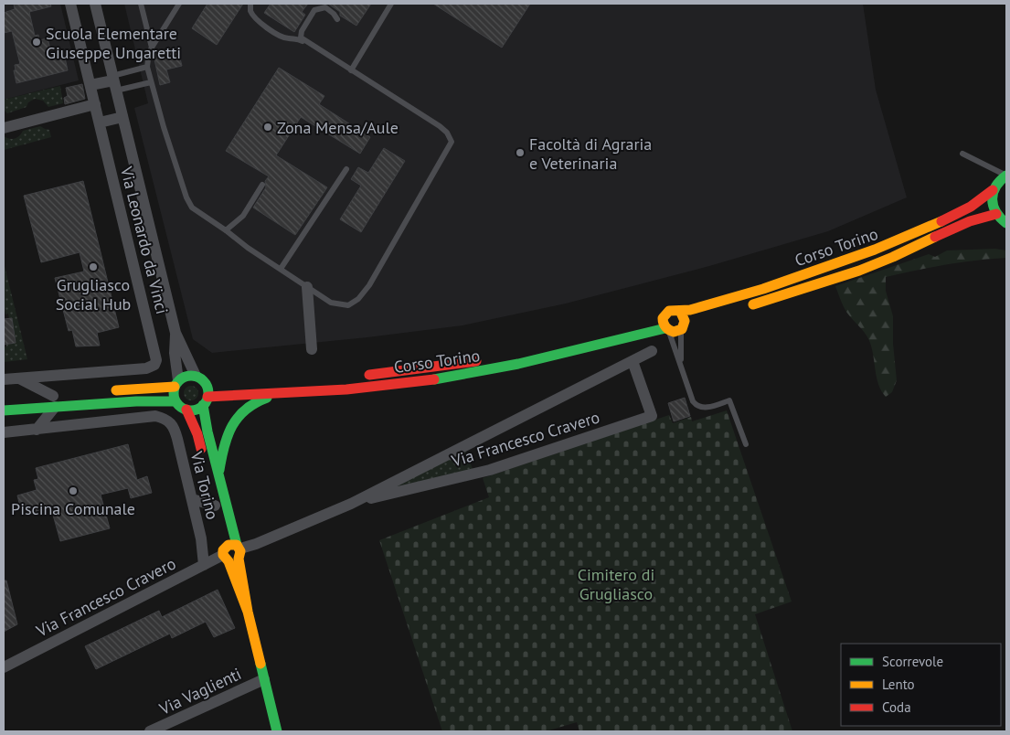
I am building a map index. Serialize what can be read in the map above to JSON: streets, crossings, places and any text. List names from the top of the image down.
{
  "streets": {
    "street": [
      "Via Leonardo da Vinci",
      "Corso Torino",
      "Via Francesco Cravero",
      "Via Torino",
      "Via Vaglienti"
    ]
  },
  "crossings": [
    ["Via Leonardo da Vinci", "Corso Torino"],
    ["Via Francesco Cravero", "Via Torino"]
  ],
  "parks": ["Cimitero di Grugliasco"],
  "places": [
    "Scuola Elementare Giuseppe Ungaretti",
    "Zona Mensa/Aule",
    "Facoltà di Agraria e Veterinaria",
    "Grugliasco Social Hub",
    "Piscina Comunale"
  ],
  "legend": ["Scorrevole", "Lento", "Coda"]
}
